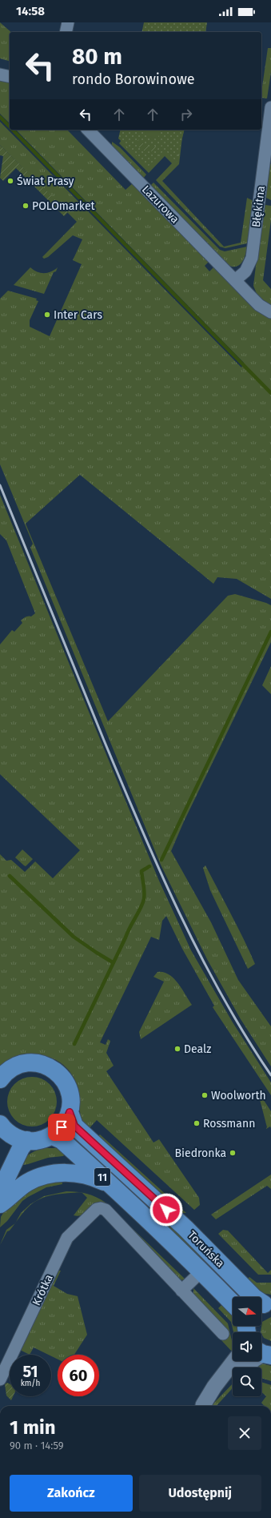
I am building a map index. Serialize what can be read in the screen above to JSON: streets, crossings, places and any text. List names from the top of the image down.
{
  "streets": {
    "main road": ["11", "Toruńska"],
    "street": ["Lazurowa", "Błękitna", "Krótka"]
  },
  "crossings": [
    ["Lazurowa", "Błękitna"],
    ["11", "Toruńska"],
    ["Toruńska", "Krótka"]
  ],
  "places": [
    "Świat Prasy",
    "POLOmarket",
    "Inter Cars",
    "Dealz",
    "Woolworth",
    "Rossmann",
    "Biedronka"
  ],
  "north": "right",
  "page": {
    "status": "14:58",
    "turn": ["80 m", "rondo Borowinowe"],
    "speed": "51 km/h",
    "limit": "60",
    "heading": ["1 min", "90 m · 14:59"],
    "buttons": ["Zakończ", "Udostępnij"]
  }
}
